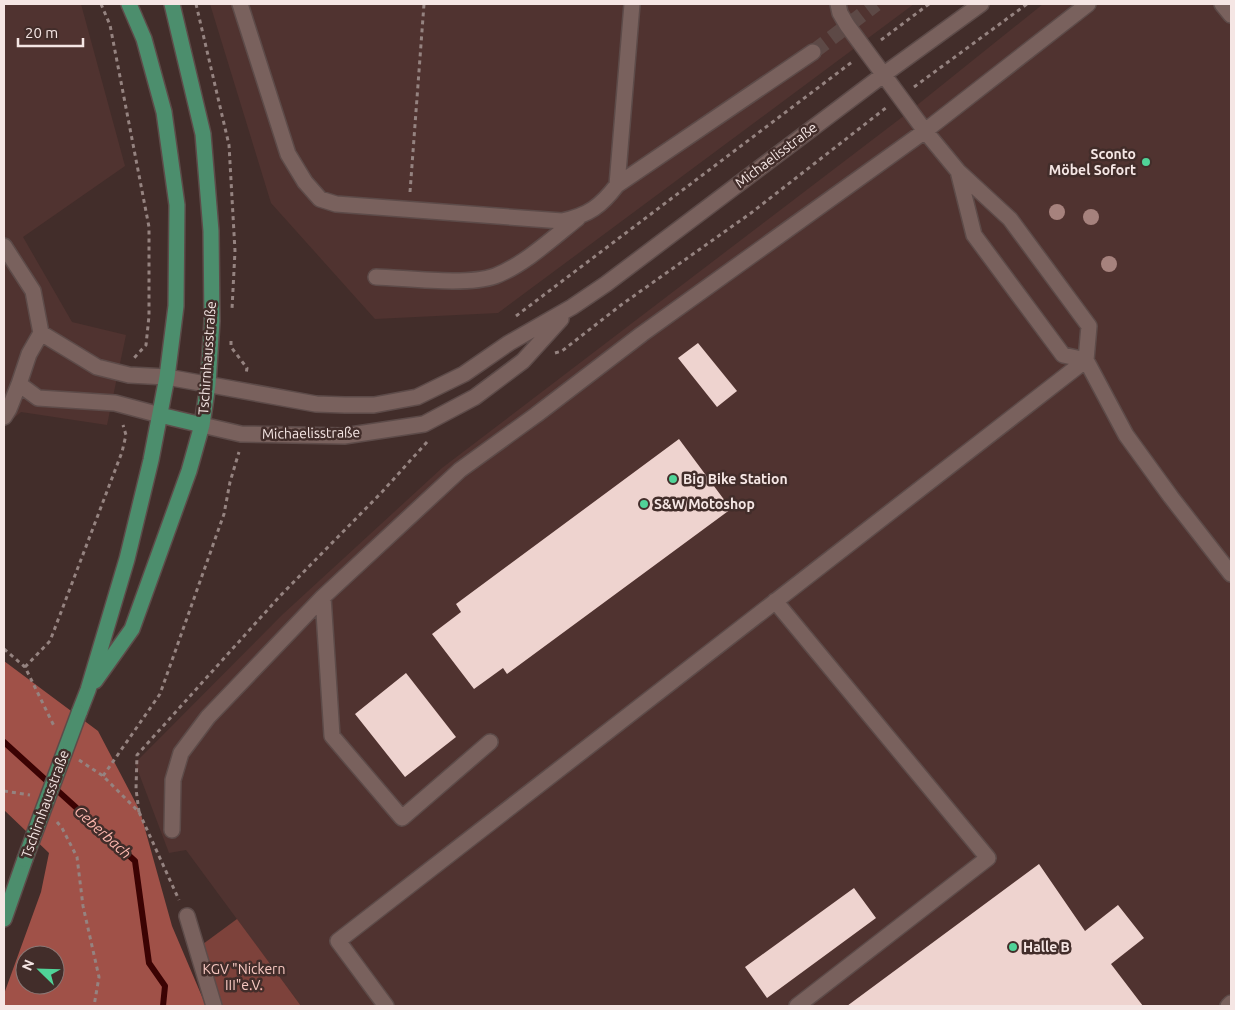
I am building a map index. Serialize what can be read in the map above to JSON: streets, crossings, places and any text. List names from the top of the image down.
{
  "streets": {
    "main road": ["Michaelisstraße", "Tschirnhausstraße"]
  },
  "crossings": [
    ["Michaelisstraße", "Tschirnhausstraße"]
  ],
  "water": ["Geberbach"],
  "parks": ["KGV \"Nickern III\"e.V."],
  "places": [
    "Sconto Möbel Sofort",
    "Big Bike Station",
    "S&W Motoshop",
    "Halle B"
  ],
  "scale_bar": "20 m",
  "north": "top left"
}
